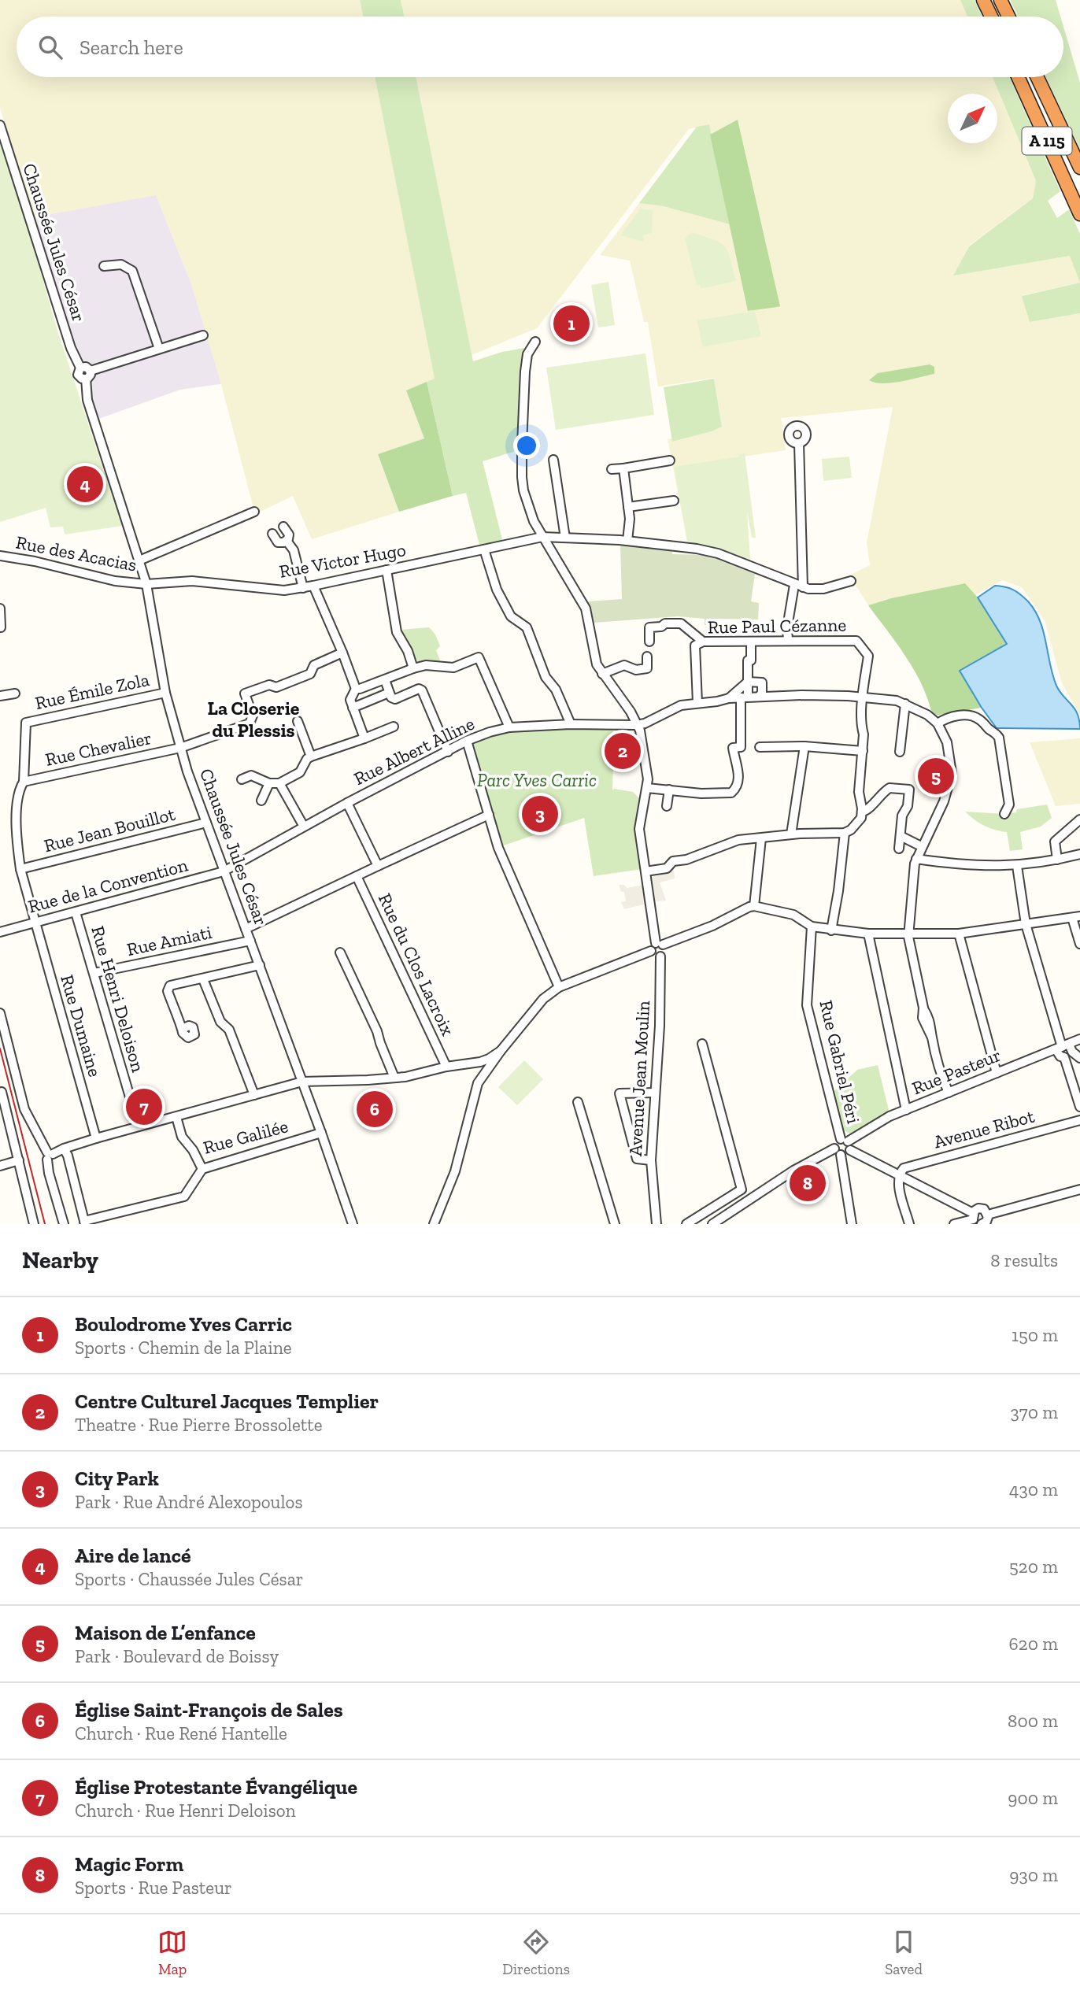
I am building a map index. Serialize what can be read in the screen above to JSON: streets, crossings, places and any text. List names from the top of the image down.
{
  "streets": {
    "highway": ["A 115"],
    "street": [
      "Chaussée Jules César",
      "Rue des Acacias",
      "Rue Victor Hugo",
      "Rue Paul Cézanne",
      "Rue Émile Zola",
      "Rue Chevalier",
      "Rue Albert Alline",
      "Rue Jean Bouillot",
      "Rue de la Convention",
      "Rue Amiati",
      "Rue du Clos Lacroix",
      "Rue Henri Deloison",
      "Rue Dumaine",
      "Rue Gabriel Péri",
      "Rue Pasteur",
      "Avenue Jean Moulin",
      "Avenue Ribot",
      "Rue Galilée"
    ]
  },
  "crossings": [
    ["Chaussée Jules César", "Rue des Acacias"],
    ["Chaussée Jules César", "Rue Victor Hugo"],
    ["Chaussée Jules César", "Rue Émile Zola"],
    ["Chaussée Jules César", "Rue Chevalier"],
    ["Chaussée Jules César", "Rue Albert Alline"],
    ["Chaussée Jules César", "Rue Jean Bouillot"],
    ["Chaussée Jules César", "Rue de la Convention"],
    ["Chaussée Jules César", "Rue Amiati"],
    ["Chaussée Jules César", "Rue Galilée"],
    ["Rue des Acacias", "Rue Victor Hugo"],
    ["Rue Paul Cézanne", "Rue Albert Alline"],
    ["Rue Émile Zola", "Rue Dumaine"],
    ["Rue Chevalier", "Rue Dumaine"],
    ["Rue Albert Alline", "Rue de la Convention"],
    ["Rue Jean Bouillot", "Rue Dumaine"],
    ["Rue de la Convention", "Rue Henri Deloison"],
    ["Rue de la Convention", "Rue Dumaine"],
    ["Rue Amiati", "Rue Henri Deloison"],
    ["Rue Gabriel Péri", "Rue Pasteur"]
  ],
  "districts": ["La Closerie du Plessis"],
  "parks": ["Parc Yves Carric"],
  "north": "top right",
  "page": {
    "search": "Search here",
    "pins": [
      "1",
      "4",
      "2",
      "5",
      "3",
      "7",
      "6",
      "8"
    ],
    "heading": ["Nearby", "8 results"],
    "list": [
      {
        "mark": "1",
        "name": "Boulodrome Yves Carric",
        "note": "Sports · Chemin de la Plaine",
        "value": "150 m"
      },
      {
        "mark": "2",
        "name": "Centre Culturel Jacques Templier",
        "note": "Theatre · Rue Pierre Brossolette",
        "value": "370 m"
      },
      {
        "mark": "3",
        "name": "City Park",
        "note": "Park · Rue André Alexopoulos",
        "value": "430 m"
      },
      {
        "mark": "4",
        "name": "Aire de lancé",
        "note": "Sports · Chaussée Jules César",
        "value": "520 m"
      },
      {
        "mark": "5",
        "name": "Maison de L’enfance",
        "note": "Park · Boulevard de Boissy",
        "value": "620 m"
      },
      {
        "mark": "6",
        "name": "Église Saint-François de Sales",
        "note": "Church · Rue René Hantelle",
        "value": "800 m"
      },
      {
        "mark": "7",
        "name": "Église Protestante Évangélique",
        "note": "Church · Rue Henri Deloison",
        "value": "900 m"
      },
      {
        "mark": "8",
        "name": "Magic Form",
        "note": "Sports · Rue Pasteur",
        "value": "930 m"
      }
    ],
    "nav": ["Map", "Directions", "Saved"]
  }
}
